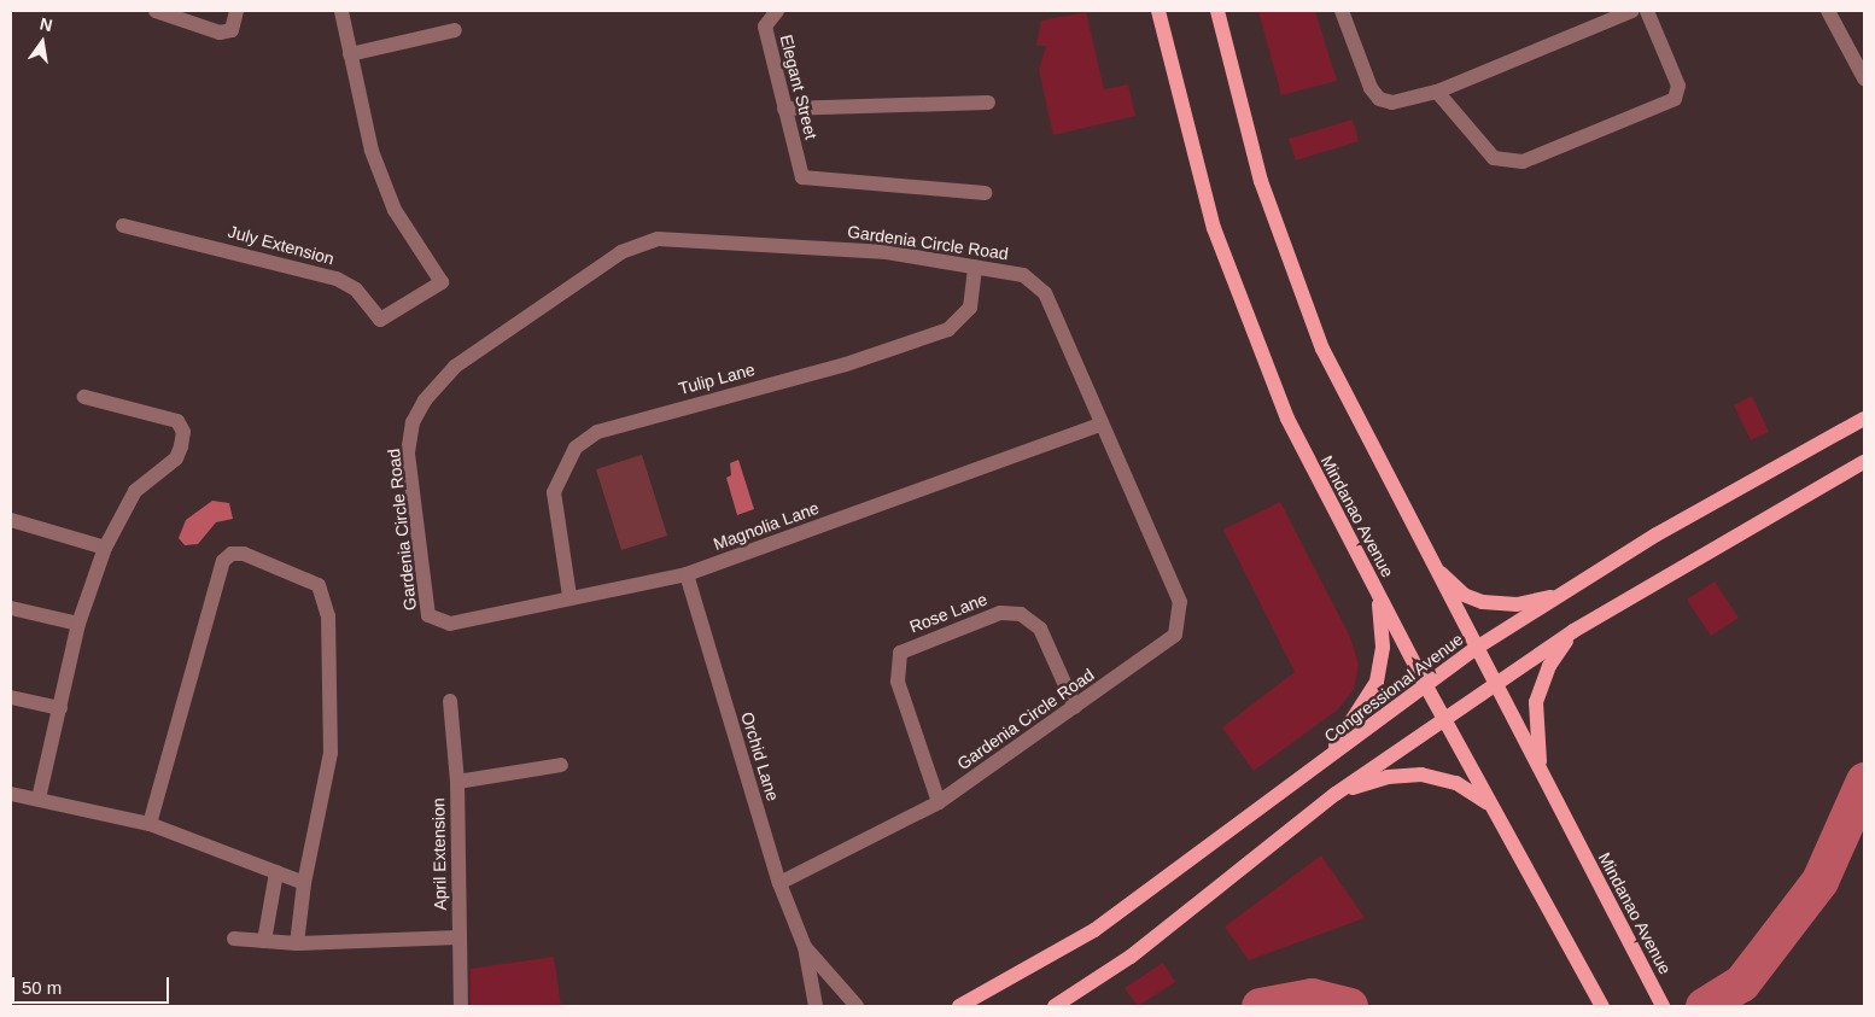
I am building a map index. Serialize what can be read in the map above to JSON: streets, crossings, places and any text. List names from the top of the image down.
{
  "streets": {
    "main road": ["Mindanao Avenue", "Congressional Avenue"],
    "street": [
      "Elegant Street",
      "Gardenia Circle Road",
      "July Extension",
      "Tulip Lane",
      "Magnolia Lane",
      "Rose Lane",
      "Orchid Lane",
      "April Extension"
    ]
  },
  "crossings": [
    ["Gardenia Circle Road", "Tulip Lane"],
    ["Gardenia Circle Road", "Magnolia Lane"],
    ["Gardenia Circle Road", "Rose Lane"],
    ["Gardenia Circle Road", "Orchid Lane"],
    ["Tulip Lane", "Magnolia Lane"],
    ["Mindanao Avenue", "Congressional Avenue"],
    ["Magnolia Lane", "Orchid Lane"]
  ],
  "scale_bar": "50 m",
  "north": "top"
}
